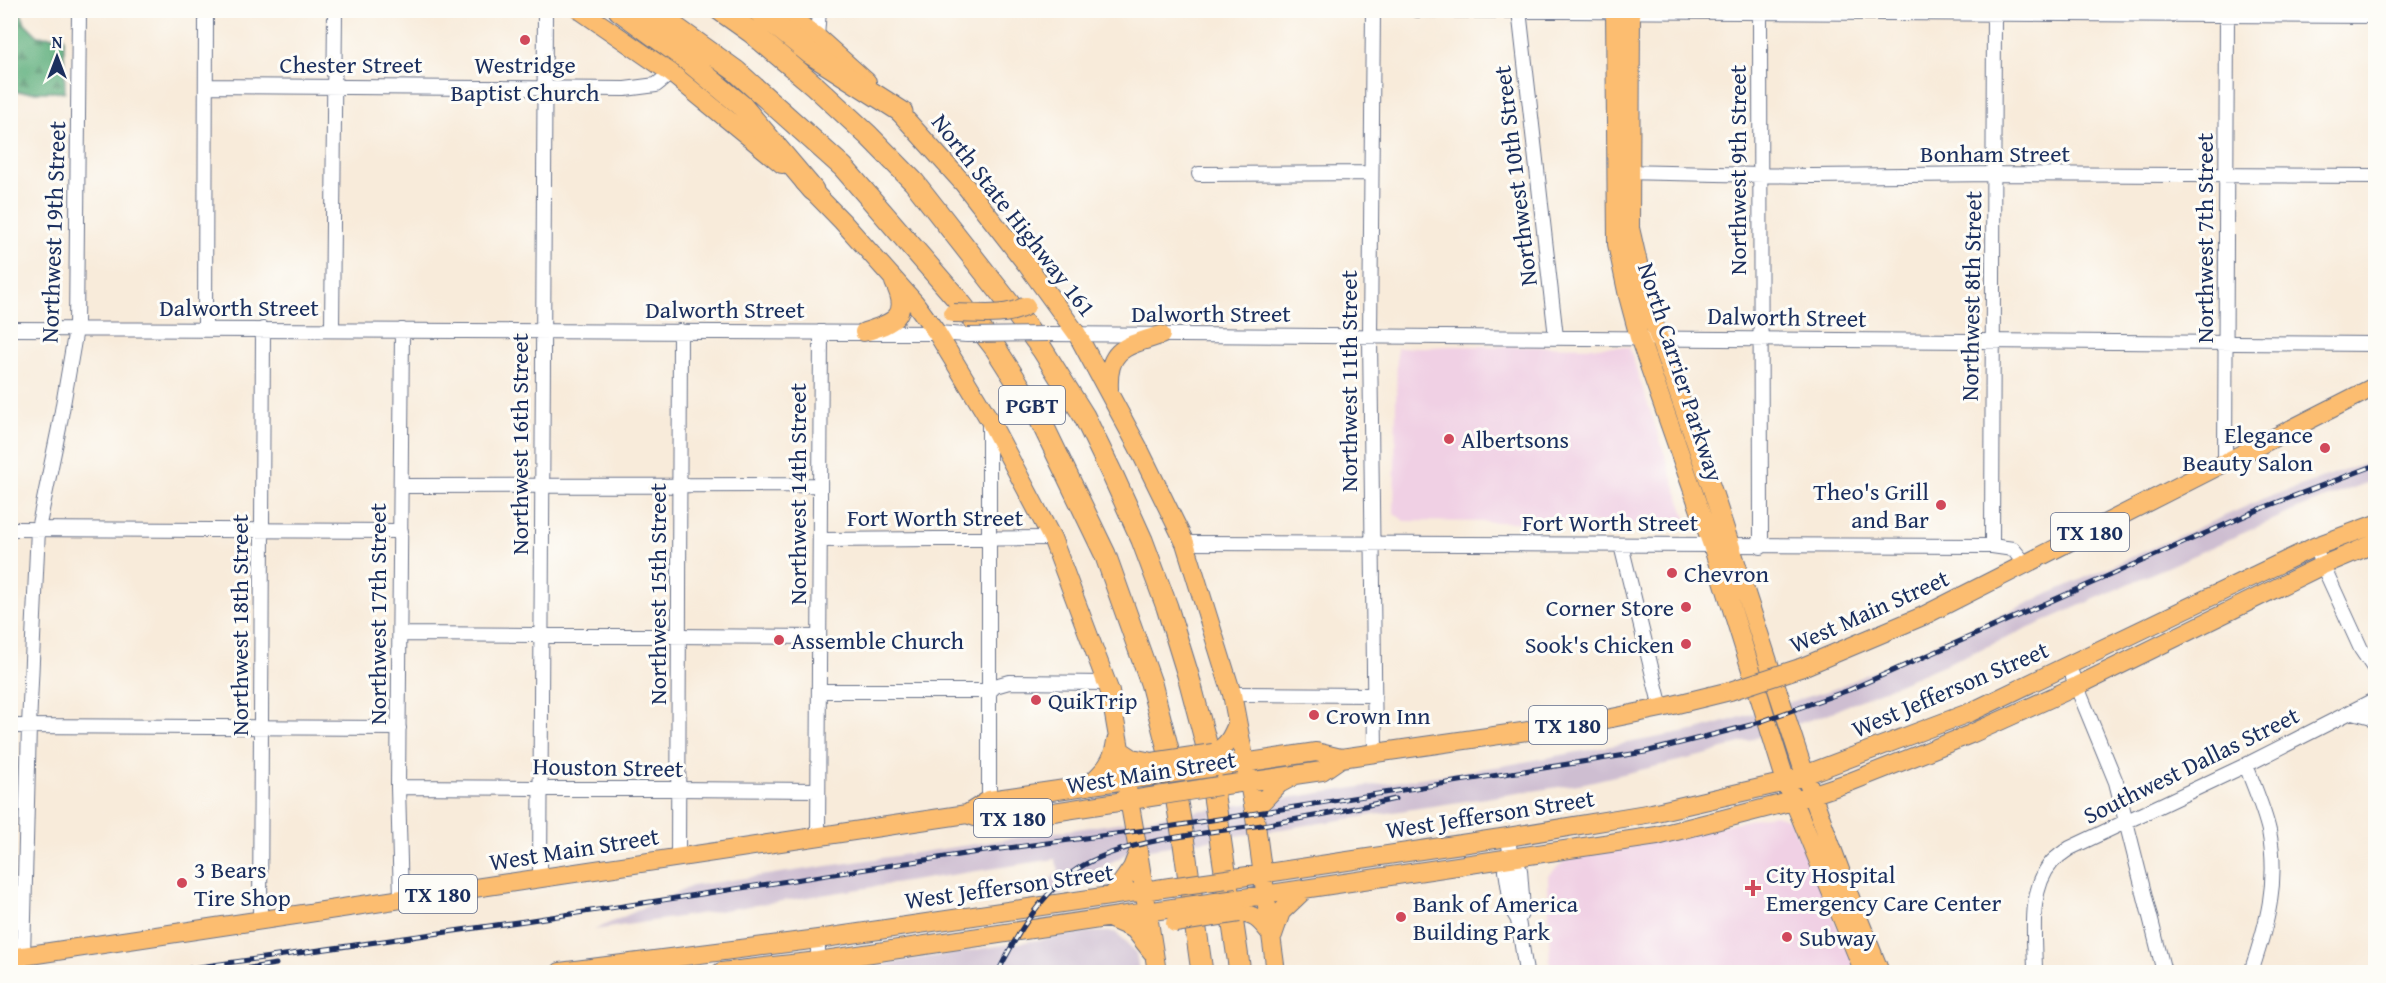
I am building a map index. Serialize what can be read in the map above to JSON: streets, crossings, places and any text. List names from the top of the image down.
{
  "streets": {
    "highway": ["PGBT"],
    "main road": [
      "North State Highway 161",
      "North Carrier Parkway",
      "TX 180",
      "West Main Street",
      "West Jefferson Street"
    ],
    "street": [
      "Chester Street",
      "Bonham Street",
      "Northwest 9th Street",
      "Northwest 10th Street",
      "Northwest 19th Street",
      "Northwest 7th Street",
      "Northwest 8th Street",
      "Dalworth Street",
      "Northwest 11th Street",
      "Northwest 16th Street",
      "Northwest 14th Street",
      "Fort Worth Street",
      "Northwest 15th Street",
      "Northwest 17th Street",
      "Northwest 18th Street",
      "Southwest Dallas Street",
      "Houston Street"
    ]
  },
  "crossings": [
    ["Chester Street", "Northwest 16th Street"],
    ["Bonham Street", "Northwest 9th Street"],
    ["Bonham Street", "Northwest 7th Street"],
    ["Bonham Street", "Northwest 8th Street"],
    ["Bonham Street", "North Carrier Parkway"],
    ["Northwest 9th Street", "Dalworth Street"],
    ["Northwest 9th Street", "Fort Worth Street"],
    ["Northwest 10th Street", "Dalworth Street"],
    ["North State Highway 161", "Dalworth Street"],
    ["North State Highway 161", "Fort Worth Street"],
    ["North State Highway 161", "West Main Street"],
    ["North State Highway 161", "West Jefferson Street"],
    ["Northwest 19th Street", "Dalworth Street"],
    ["Northwest 19th Street", "West Main Street"],
    ["Northwest 7th Street", "Dalworth Street"],
    ["Northwest 7th Street", "West Main Street"],
    ["Northwest 8th Street", "Dalworth Street"],
    ["Northwest 8th Street", "Fort Worth Street"],
    ["Dalworth Street", "North Carrier Parkway"],
    ["Dalworth Street", "Northwest 11th Street"],
    ["Dalworth Street", "Northwest 16th Street"],
    ["Dalworth Street", "Northwest 14th Street"],
    ["Dalworth Street", "Northwest 15th Street"],
    ["Dalworth Street", "Northwest 17th Street"],
    ["Dalworth Street", "Northwest 18th Street"],
    ["North Carrier Parkway", "Fort Worth Street"],
    ["North Carrier Parkway", "West Jefferson Street"],
    ["Northwest 11th Street", "Fort Worth Street"],
    ["Northwest 11th Street", "West Main Street"],
    ["Northwest 16th Street", "Fort Worth Street"],
    ["Northwest 16th Street", "West Main Street"],
    ["Northwest 16th Street", "Houston Street"],
    ["Northwest 14th Street", "Fort Worth Street"],
    ["Northwest 14th Street", "West Main Street"],
    ["Northwest 14th Street", "Houston Street"],
    ["Fort Worth Street", "Northwest 15th Street"],
    ["Fort Worth Street", "West Main Street"],
    ["Fort Worth Street", "Northwest 17th Street"],
    ["Northwest 15th Street", "West Main Street"],
    ["Northwest 15th Street", "Houston Street"],
    ["West Main Street", "Northwest 17th Street"],
    ["West Main Street", "Northwest 18th Street"],
    ["Northwest 17th Street", "Houston Street"]
  ],
  "places": {
    "other": [
      "Westridge Baptist Church",
      "Albertsons",
      "Elegance Beauty Salon",
      "Theo's Grill and Bar",
      "Chevron",
      "Corner Store",
      "Assemble Church",
      "Sook's Chicken",
      "QuikTrip",
      "Crown Inn",
      "3 Bears Tire Shop",
      "Bank of America Building Park",
      "Subway"
    ],
    "health": ["City Hospital Emergency Care Center"]
  },
  "north": "top"
}
